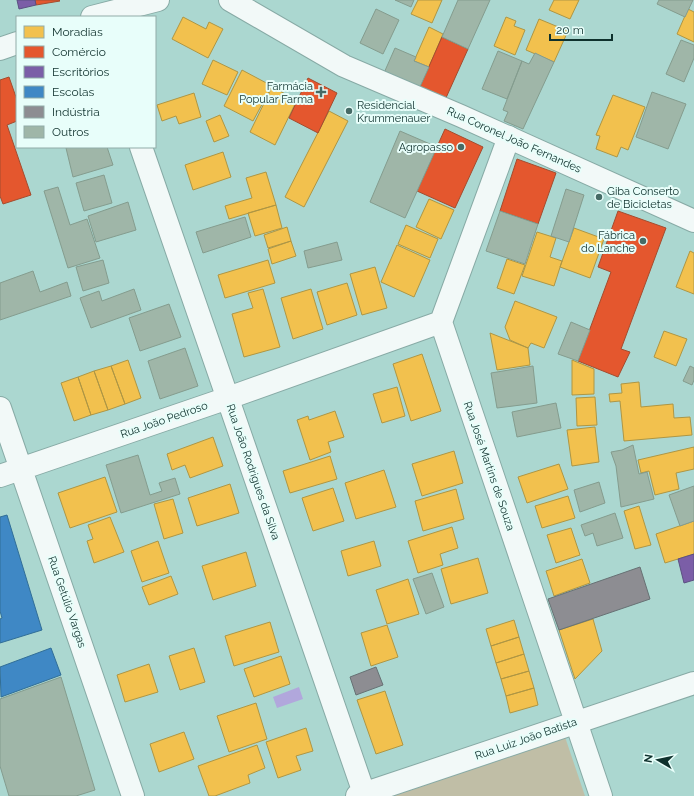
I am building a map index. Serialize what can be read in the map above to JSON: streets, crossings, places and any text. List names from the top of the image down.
{
  "streets": {
    "street": [
      "Rua Coronel João Fernandes",
      "Rua João Pedroso",
      "Rua José Martins de Souza",
      "Rua João Rodrigues da Silva",
      "Rua Getúlio Vargas",
      "Rua Luiz João Batista"
    ]
  },
  "crossings": [
    ["Rua João Pedroso", "Rua José Martins de Souza"],
    ["Rua João Pedroso", "Rua João Rodrigues da Silva"],
    ["Rua João Pedroso", "Rua Getúlio Vargas"],
    ["Rua José Martins de Souza", "Rua Luiz João Batista"],
    ["Rua João Rodrigues da Silva", "Rua Luiz João Batista"]
  ],
  "places": {
    "health": ["Farmácia Popular Farma"],
    "other": [
      "Residencial Krummenauer",
      "Agropasso",
      "Giba Conserto de Bicicletas",
      "Fábrica do Lanche"
    ]
  },
  "legend": [
    "Moradias",
    "Comércio",
    "Escritórios",
    "Escolas",
    "Indústria",
    "Outros"
  ],
  "scale_bar": "20 m",
  "north": "left"
}
